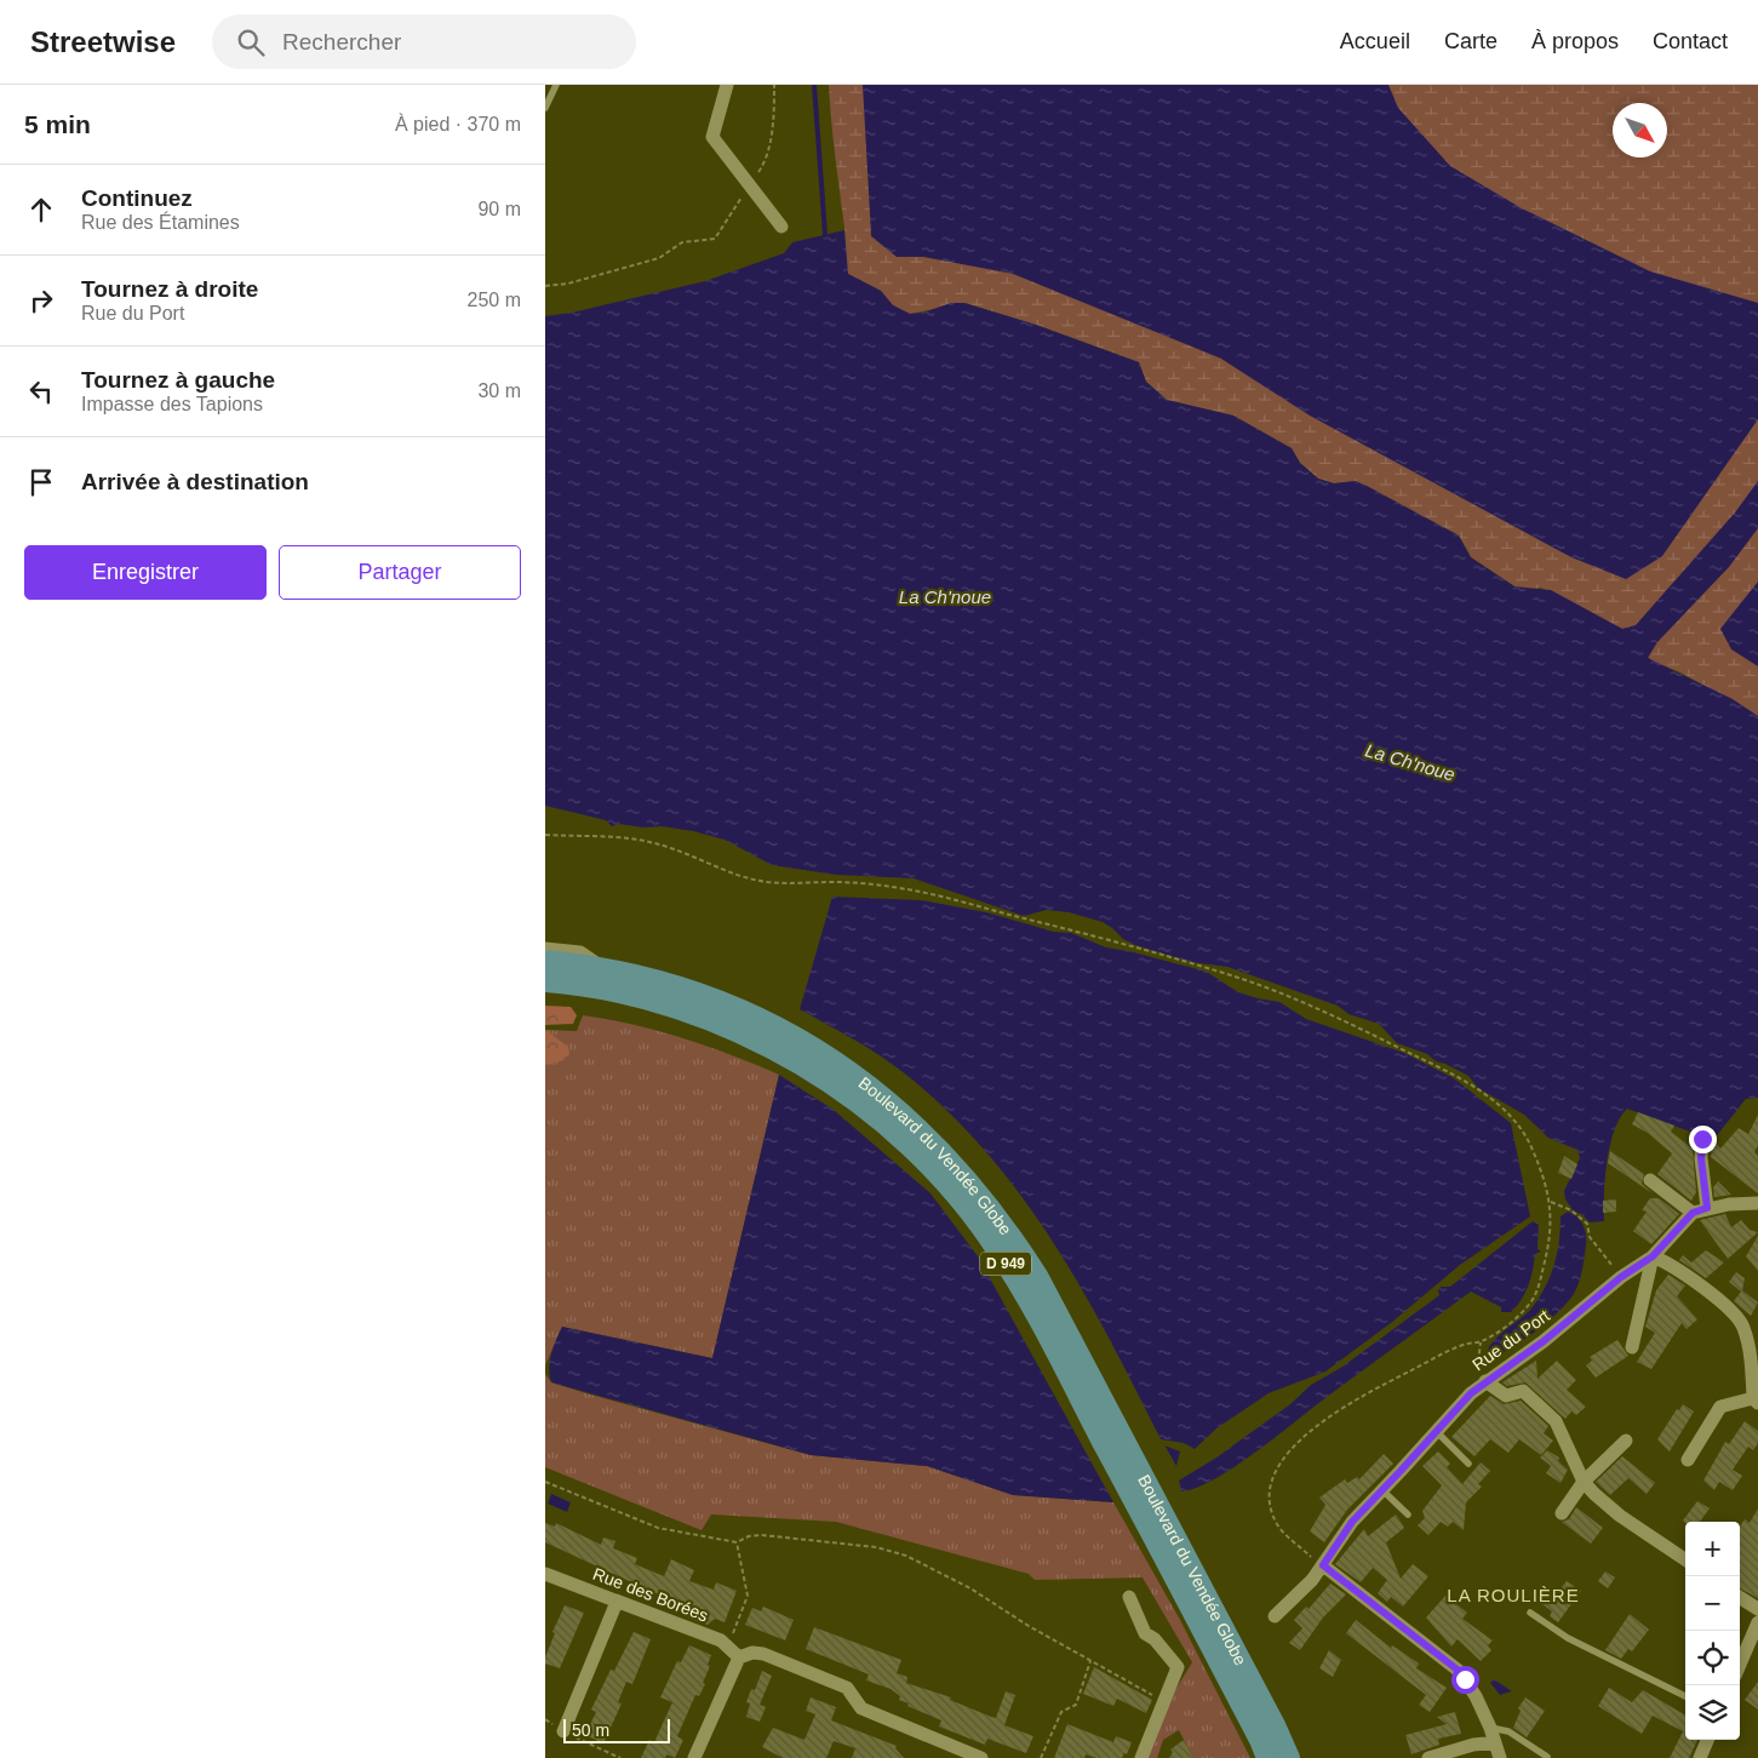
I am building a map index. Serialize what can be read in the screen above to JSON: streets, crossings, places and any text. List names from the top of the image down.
{
  "streets": {
    "main road": ["Boulevard du Vendée Globe", "D 949"],
    "street": ["Rue du Port", "Rue des Borées"]
  },
  "districts": ["LA ROULIÈRE"],
  "water": ["La Ch'noue"],
  "scale_bar": "50 m",
  "north": "bottom right",
  "page": {
    "header": "Streetwise",
    "search": "Rechercher",
    "nav": [
      "Accueil",
      "Carte",
      "À propos",
      "Contact"
    ],
    "heading": ["5 min", "À pied · 370 m"],
    "list": [
      ["Continuez", "Rue des Étamines", "90 m"],
      ["Tournez à droite", "Rue du Port", "250 m"],
      ["Tournez à gauche", "Impasse des Tapions", "30 m"],
      "Arrivée à destination"
    ],
    "buttons": ["Enregistrer", "Partager"],
    "map_buttons": ["+", "−"],
    "scale": "50 m"
  }
}
